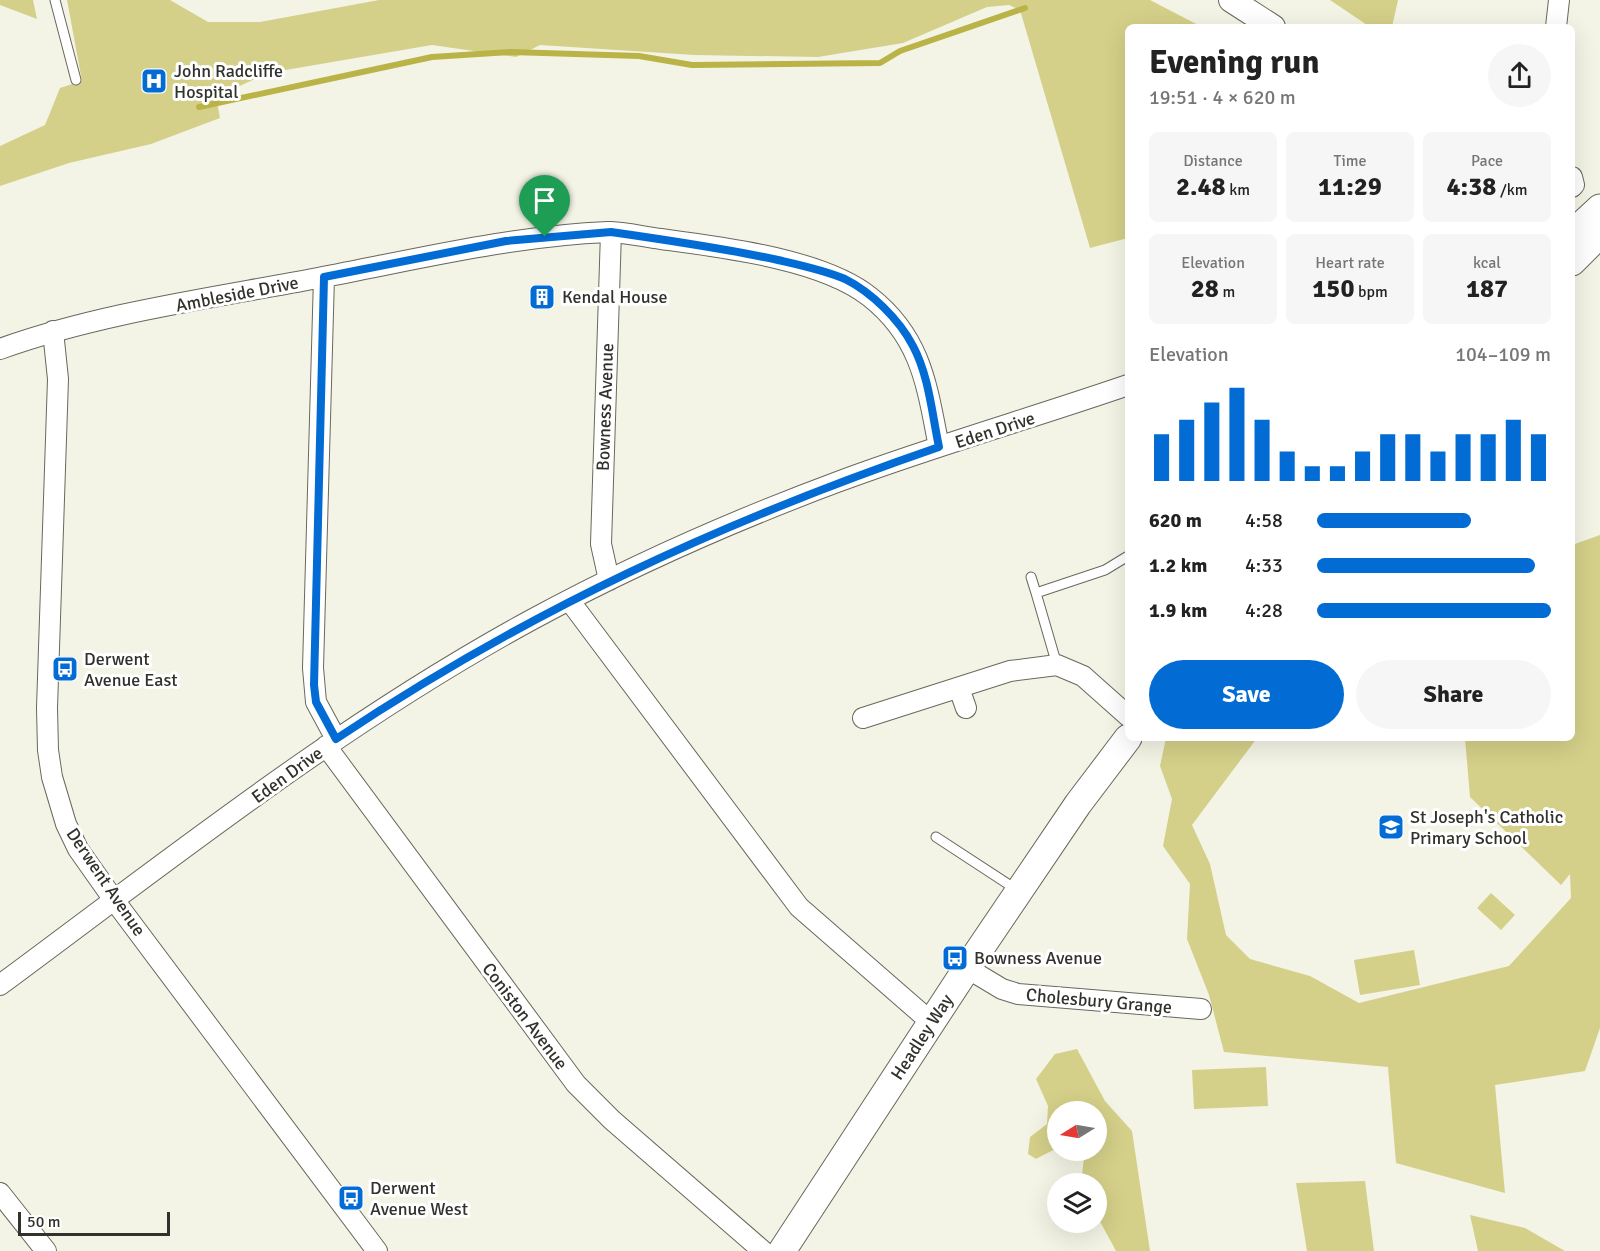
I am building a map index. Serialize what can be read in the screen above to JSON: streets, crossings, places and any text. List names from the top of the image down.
{
  "streets": {
    "main road": ["Headley Way"],
    "street": [
      "Ambleside Drive",
      "Bowness Avenue",
      "Eden Drive",
      "Derwent Avenue",
      "Cholesbury Grange",
      "Coniston Avenue"
    ]
  },
  "crossings": [
    ["Ambleside Drive", "Bowness Avenue"],
    ["Ambleside Drive", "Eden Drive"],
    ["Ambleside Drive", "Derwent Avenue"],
    ["Ambleside Drive", "Coniston Avenue"],
    ["Bowness Avenue", "Eden Drive"],
    ["Eden Drive", "Derwent Avenue"],
    ["Eden Drive", "Coniston Avenue"],
    ["Cholesbury Grange", "Headley Way"]
  ],
  "places": {
    "hospital": ["John Radcliffe Hospital"],
    "building": ["Kendal House"],
    "bus stop": ["Derwent Avenue East", "Bowness Avenue", "Derwent Avenue West"],
    "school or university": ["St Joseph's Catholic Primary School"]
  },
  "scale_bar": "50 m",
  "north": "left",
  "page": {
    "heading": ["Evening run", "19:51 · 4 × 620 m"],
    "stats": [
      ["Distance", "2.48 km"],
      ["Time", "11:29"],
      ["Pace", "4:38 /km"],
      ["Elevation", "28 m"],
      ["Heart rate", "150 bpm"],
      ["kcal", "187"]
    ],
    "chart": ["Elevation", "104–109 m"],
    "list": [
      {
        "name": "620 m",
        "note": "4:58"
      },
      {
        "name": "1.2 km",
        "note": "4:33"
      },
      {
        "name": "1.9 km",
        "note": "4:28"
      }
    ],
    "buttons": ["Save", "Share"],
    "scale": "50 m"
  }
}
